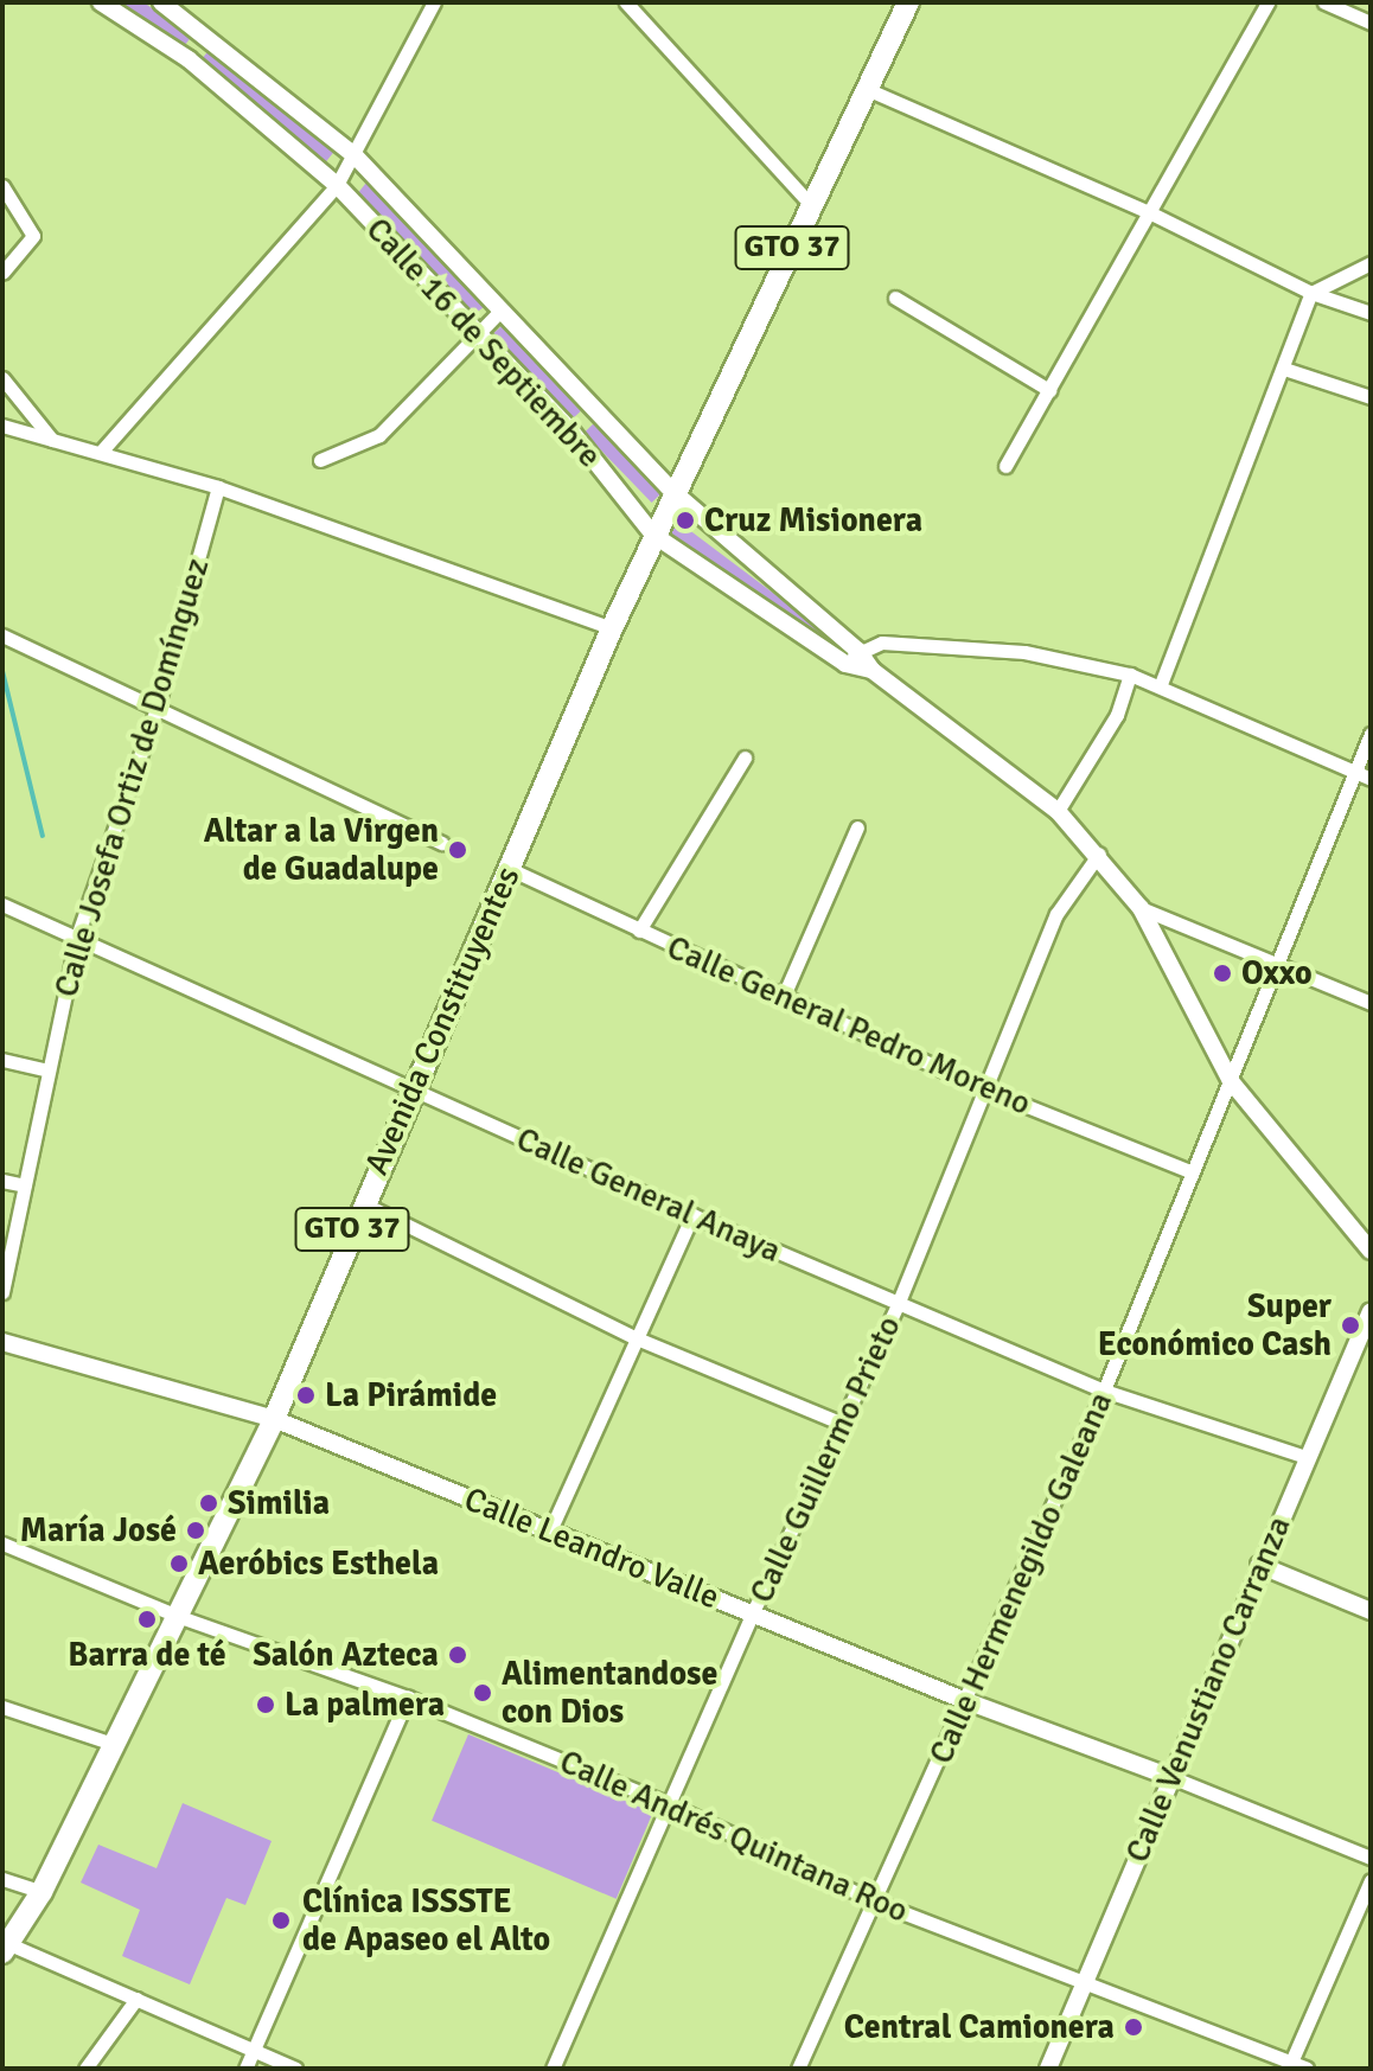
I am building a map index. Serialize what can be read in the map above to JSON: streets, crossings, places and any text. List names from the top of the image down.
{
  "streets": {
    "main road": ["GTO 37", "Avenida Constituyentes"],
    "street": [
      "Calle 16 de Septiembre",
      "Calle Josefa Ortiz de Domínguez",
      "Calle General Pedro Moreno",
      "Calle General Anaya",
      "Calle Guillermo Prieto",
      "Calle Leandro Valle",
      "Calle Hermenegildo Galeana",
      "Calle Venustiano Carranza",
      "Calle Andrés Quintana Roo"
    ]
  },
  "crossings": [
    ["GTO 37", "Calle 16 de Septiembre"],
    ["GTO 37", "Avenida Constituyentes"],
    ["Calle 16 de Septiembre", "Avenida Constituyentes"],
    ["Calle 16 de Septiembre", "Calle Guillermo Prieto"],
    ["Calle 16 de Septiembre", "Calle Hermenegildo Galeana"],
    ["Calle Josefa Ortiz de Domínguez", "Calle General Anaya"],
    ["Avenida Constituyentes", "Calle General Pedro Moreno"],
    ["Avenida Constituyentes", "Calle General Anaya"],
    ["Avenida Constituyentes", "Calle Leandro Valle"],
    ["Avenida Constituyentes", "Calle Andrés Quintana Roo"],
    ["Calle General Pedro Moreno", "Calle Guillermo Prieto"],
    ["Calle General Pedro Moreno", "Calle Hermenegildo Galeana"],
    ["Calle General Anaya", "Calle Guillermo Prieto"],
    ["Calle General Anaya", "Calle Hermenegildo Galeana"],
    ["Calle General Anaya", "Calle Venustiano Carranza"],
    ["Calle Guillermo Prieto", "Calle Leandro Valle"],
    ["Calle Guillermo Prieto", "Calle Andrés Quintana Roo"],
    ["Calle Leandro Valle", "Calle Hermenegildo Galeana"],
    ["Calle Leandro Valle", "Calle Venustiano Carranza"],
    ["Calle Hermenegildo Galeana", "Calle Andrés Quintana Roo"],
    ["Calle Venustiano Carranza", "Calle Andrés Quintana Roo"]
  ],
  "places": [
    "Cruz Misionera",
    "Altar a la Virgen de Guadalupe",
    "Oxxo",
    "Super Económico Cash",
    "La Pirámide",
    "Similia",
    "María José",
    "Aeróbics Esthela",
    "Barra de té",
    "Salón Azteca",
    "Alimentandose con Dios",
    "La palmera",
    "Clínica ISSSTE de Apaseo el Alto",
    "Central Camionera"
  ]
}
